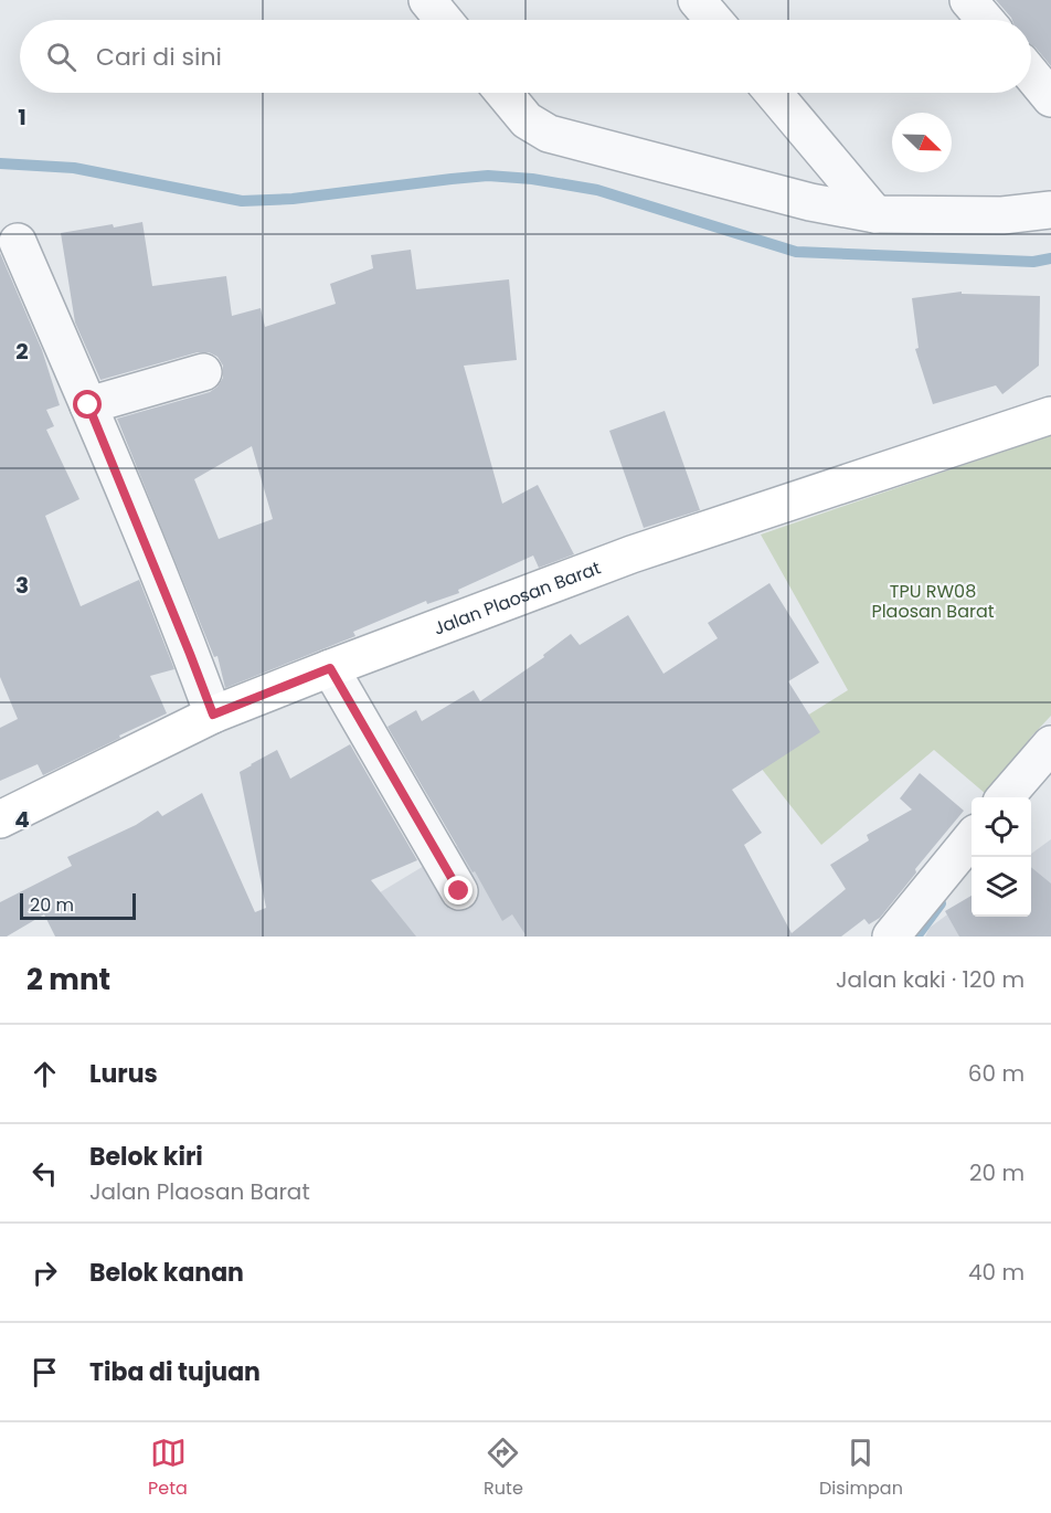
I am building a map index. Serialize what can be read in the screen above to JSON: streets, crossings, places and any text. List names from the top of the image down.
{
  "streets": {
    "street": ["Jalan Plaosan Barat"]
  },
  "parks": ["TPU RW08 Plaosan Barat"],
  "scale_bar": "20 m",
  "north": "bottom right",
  "page": {
    "search": "Cari di sini",
    "scale": "20 m",
    "heading": ["2 mnt", "Jalan kaki · 120 m"],
    "list": [
      ["Lurus", "60 m"],
      ["Belok kiri", "Jalan Plaosan Barat", "20 m"],
      ["Belok kanan", "40 m"],
      "Tiba di tujuan"
    ],
    "nav": ["Peta", "Rute", "Disimpan"]
  },
  "grid": {
    "rows": [
      "1",
      "2",
      "3",
      "4"
    ]
  }
}
